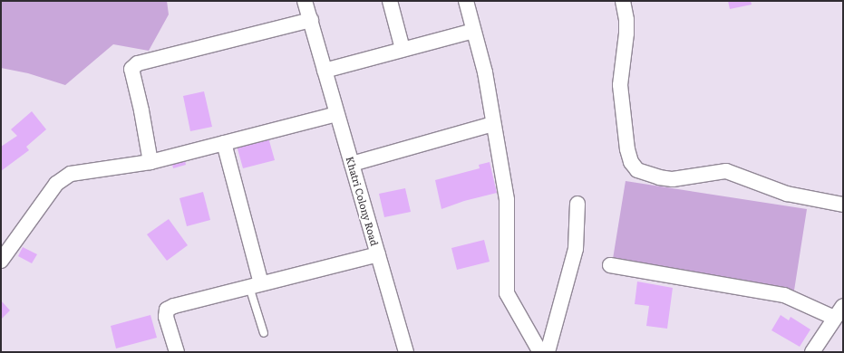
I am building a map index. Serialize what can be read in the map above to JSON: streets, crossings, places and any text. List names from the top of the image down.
{
  "streets": {
    "street": ["Khatri Colony Road"]
  }
}
